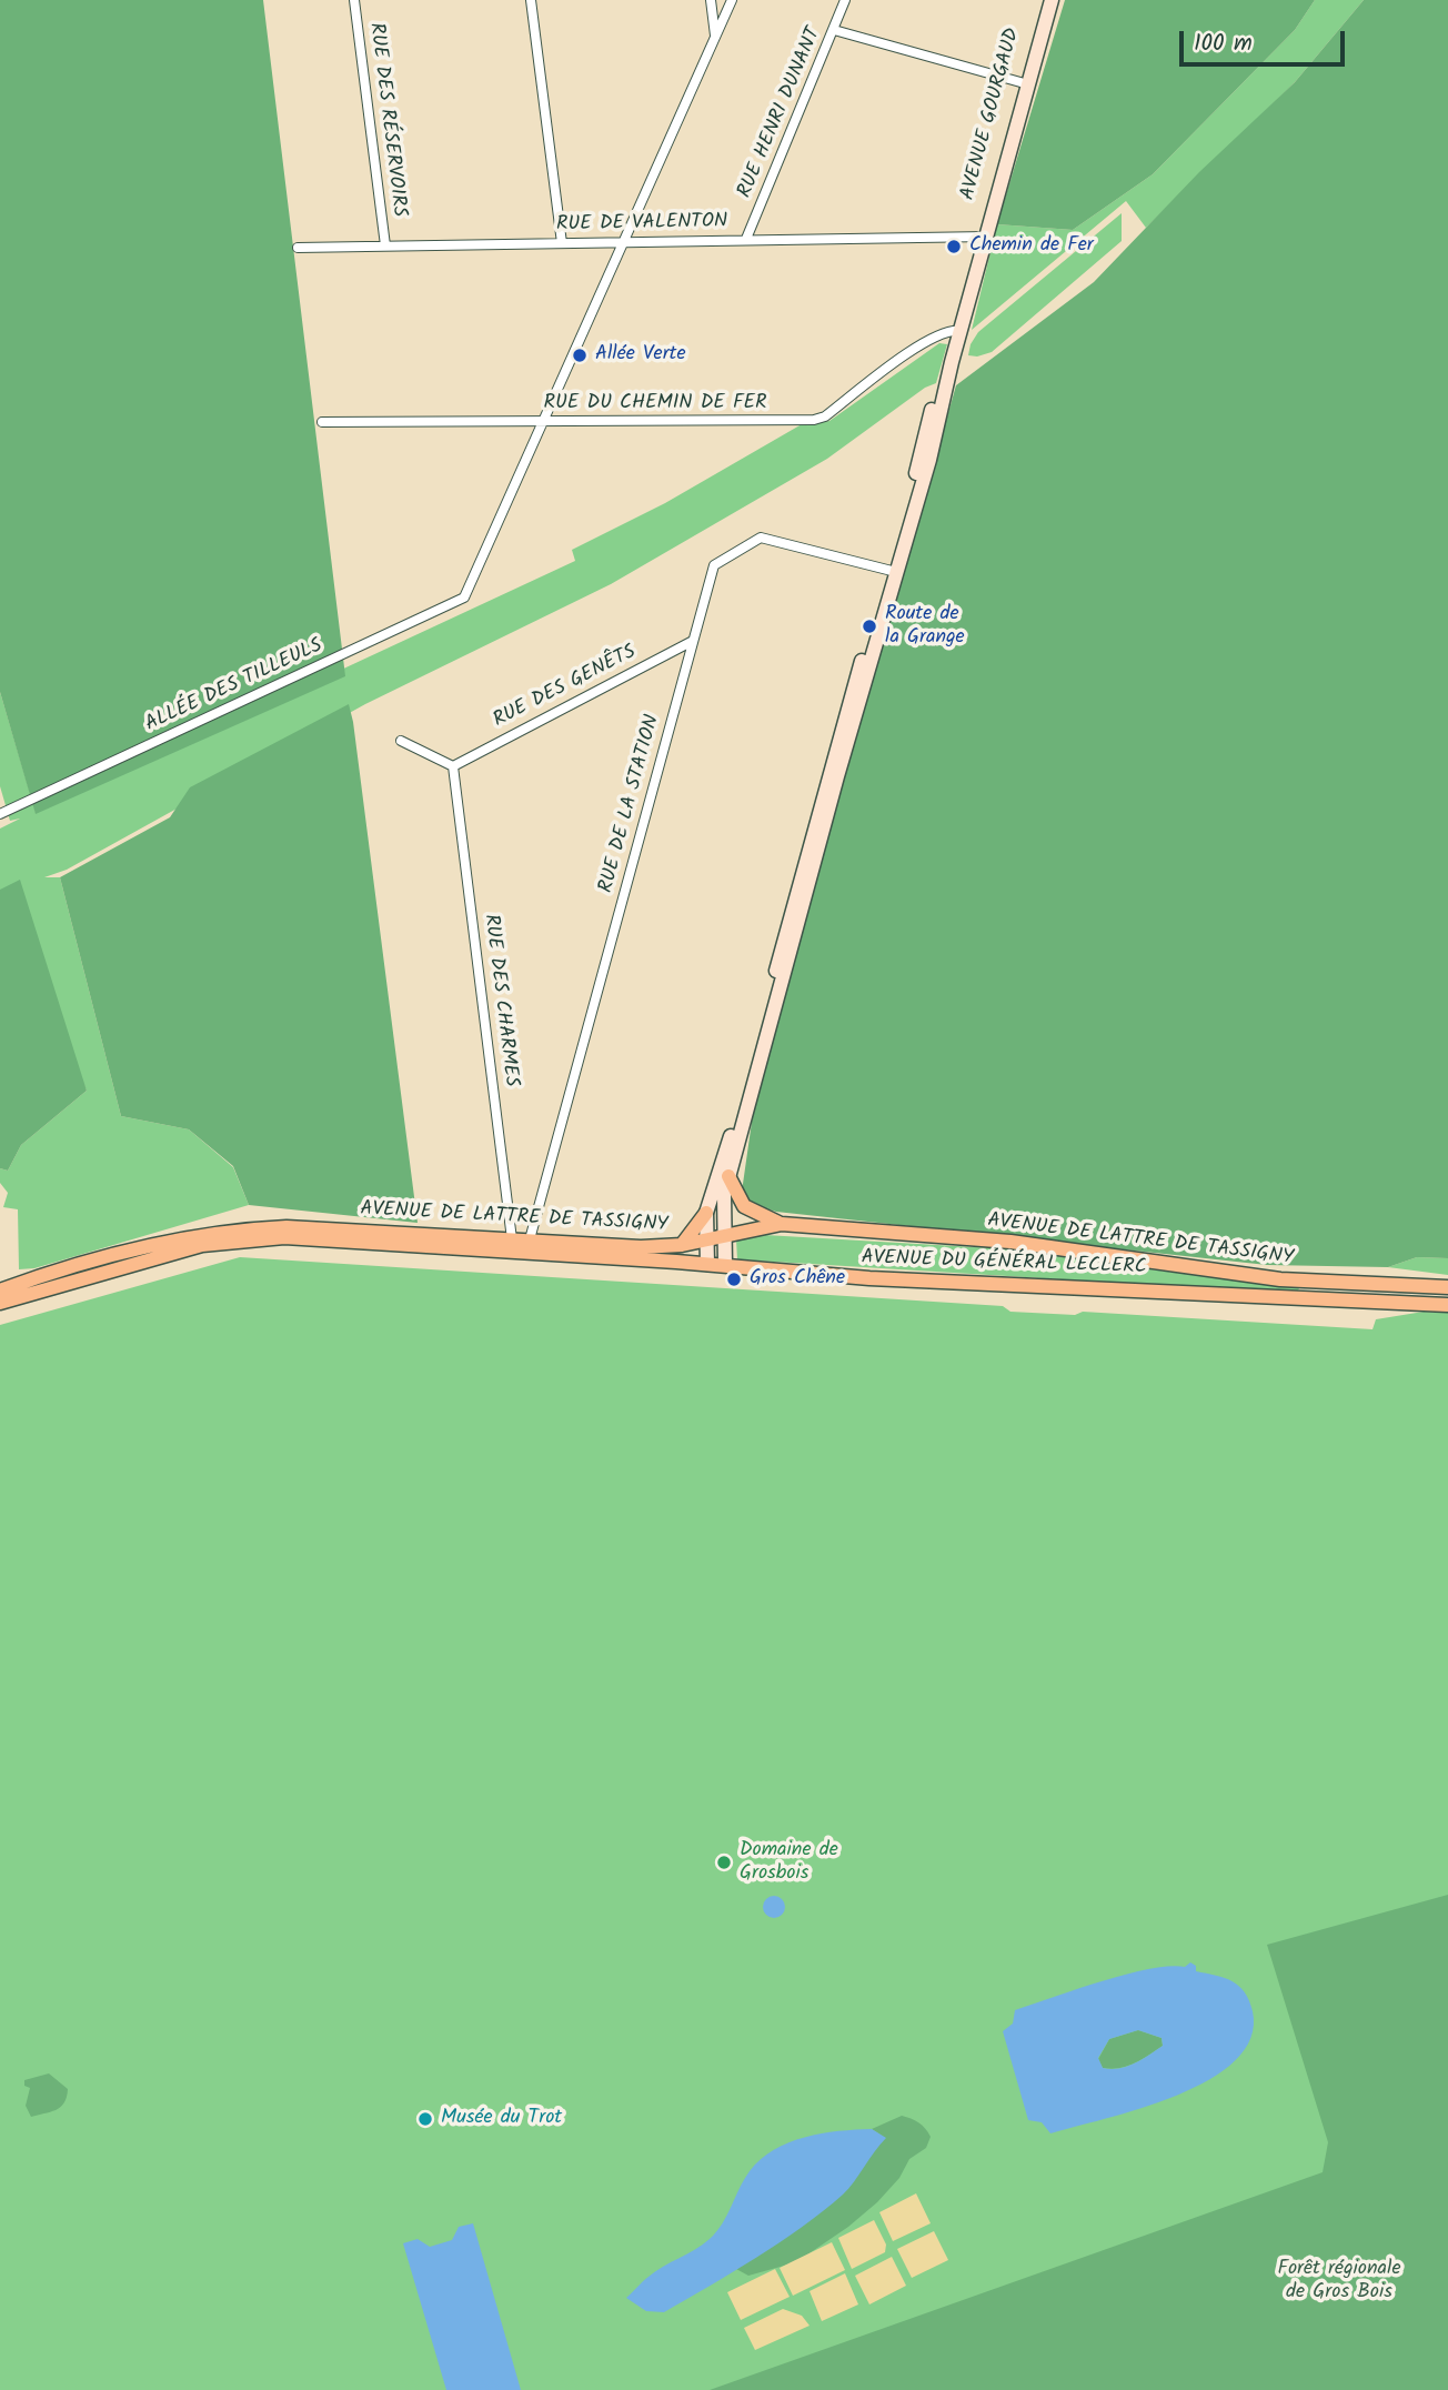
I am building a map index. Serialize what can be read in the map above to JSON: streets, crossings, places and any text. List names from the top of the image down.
{
  "streets": {
    "main road": ["AVENUE GOURGAUD", "AVENUE DE LATTRE DE TASSIGNY", "AVENUE DU GÉNÉRAL LECLERC"],
    "street": [
      "RUE HENRI DUNANT",
      "RUE DES RÉSERVOIRS",
      "RUE DE VALENTON",
      "RUE DU CHEMIN DE FER",
      "ALLÉE DES TILLEULS",
      "RUE DES GENÊTS",
      "RUE DE LA STATION",
      "RUE DES CHARMES"
    ]
  },
  "crossings": [
    ["RUE HENRI DUNANT", "RUE DE VALENTON"],
    ["AVENUE GOURGAUD", "RUE DE VALENTON"],
    ["RUE DES RÉSERVOIRS", "RUE DE VALENTON"],
    ["RUE DU CHEMIN DE FER", "ALLÉE DES TILLEULS"],
    ["RUE DES GENÊTS", "RUE DE LA STATION"],
    ["RUE DES GENÊTS", "RUE DES CHARMES"],
    ["RUE DE LA STATION", "AVENUE DE LATTRE DE TASSIGNY"],
    ["RUE DES CHARMES", "AVENUE DE LATTRE DE TASSIGNY"],
    ["AVENUE DE LATTRE DE TASSIGNY", "AVENUE DU GÉNÉRAL LECLERC"]
  ],
  "parks": ["Forêt régionale de Gros Bois"],
  "places": [
    "Chemin de Fer",
    "Allée Verte",
    "Route de la Grange",
    "Gros Chêne",
    "Domaine de Grosbois",
    "Musée du Trot"
  ],
  "scale_bar": "100 m"
}
